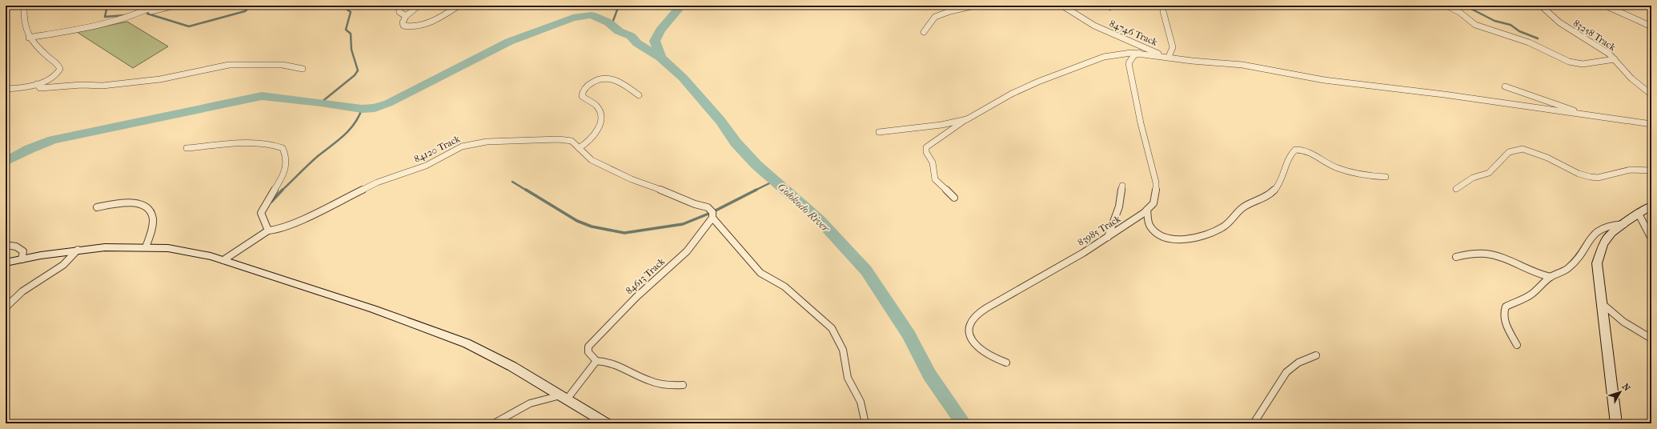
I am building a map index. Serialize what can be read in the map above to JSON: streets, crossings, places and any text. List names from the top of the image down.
{
  "streets": {
    "street": [
      "84746 Track",
      "83258 Track",
      "84120 Track",
      "83985 Track",
      "84613 Track"
    ]
  },
  "crossings": [
    ["84120 Track", "84613 Track"]
  ],
  "water": ["Golokodo River"],
  "north": "top right"
}
